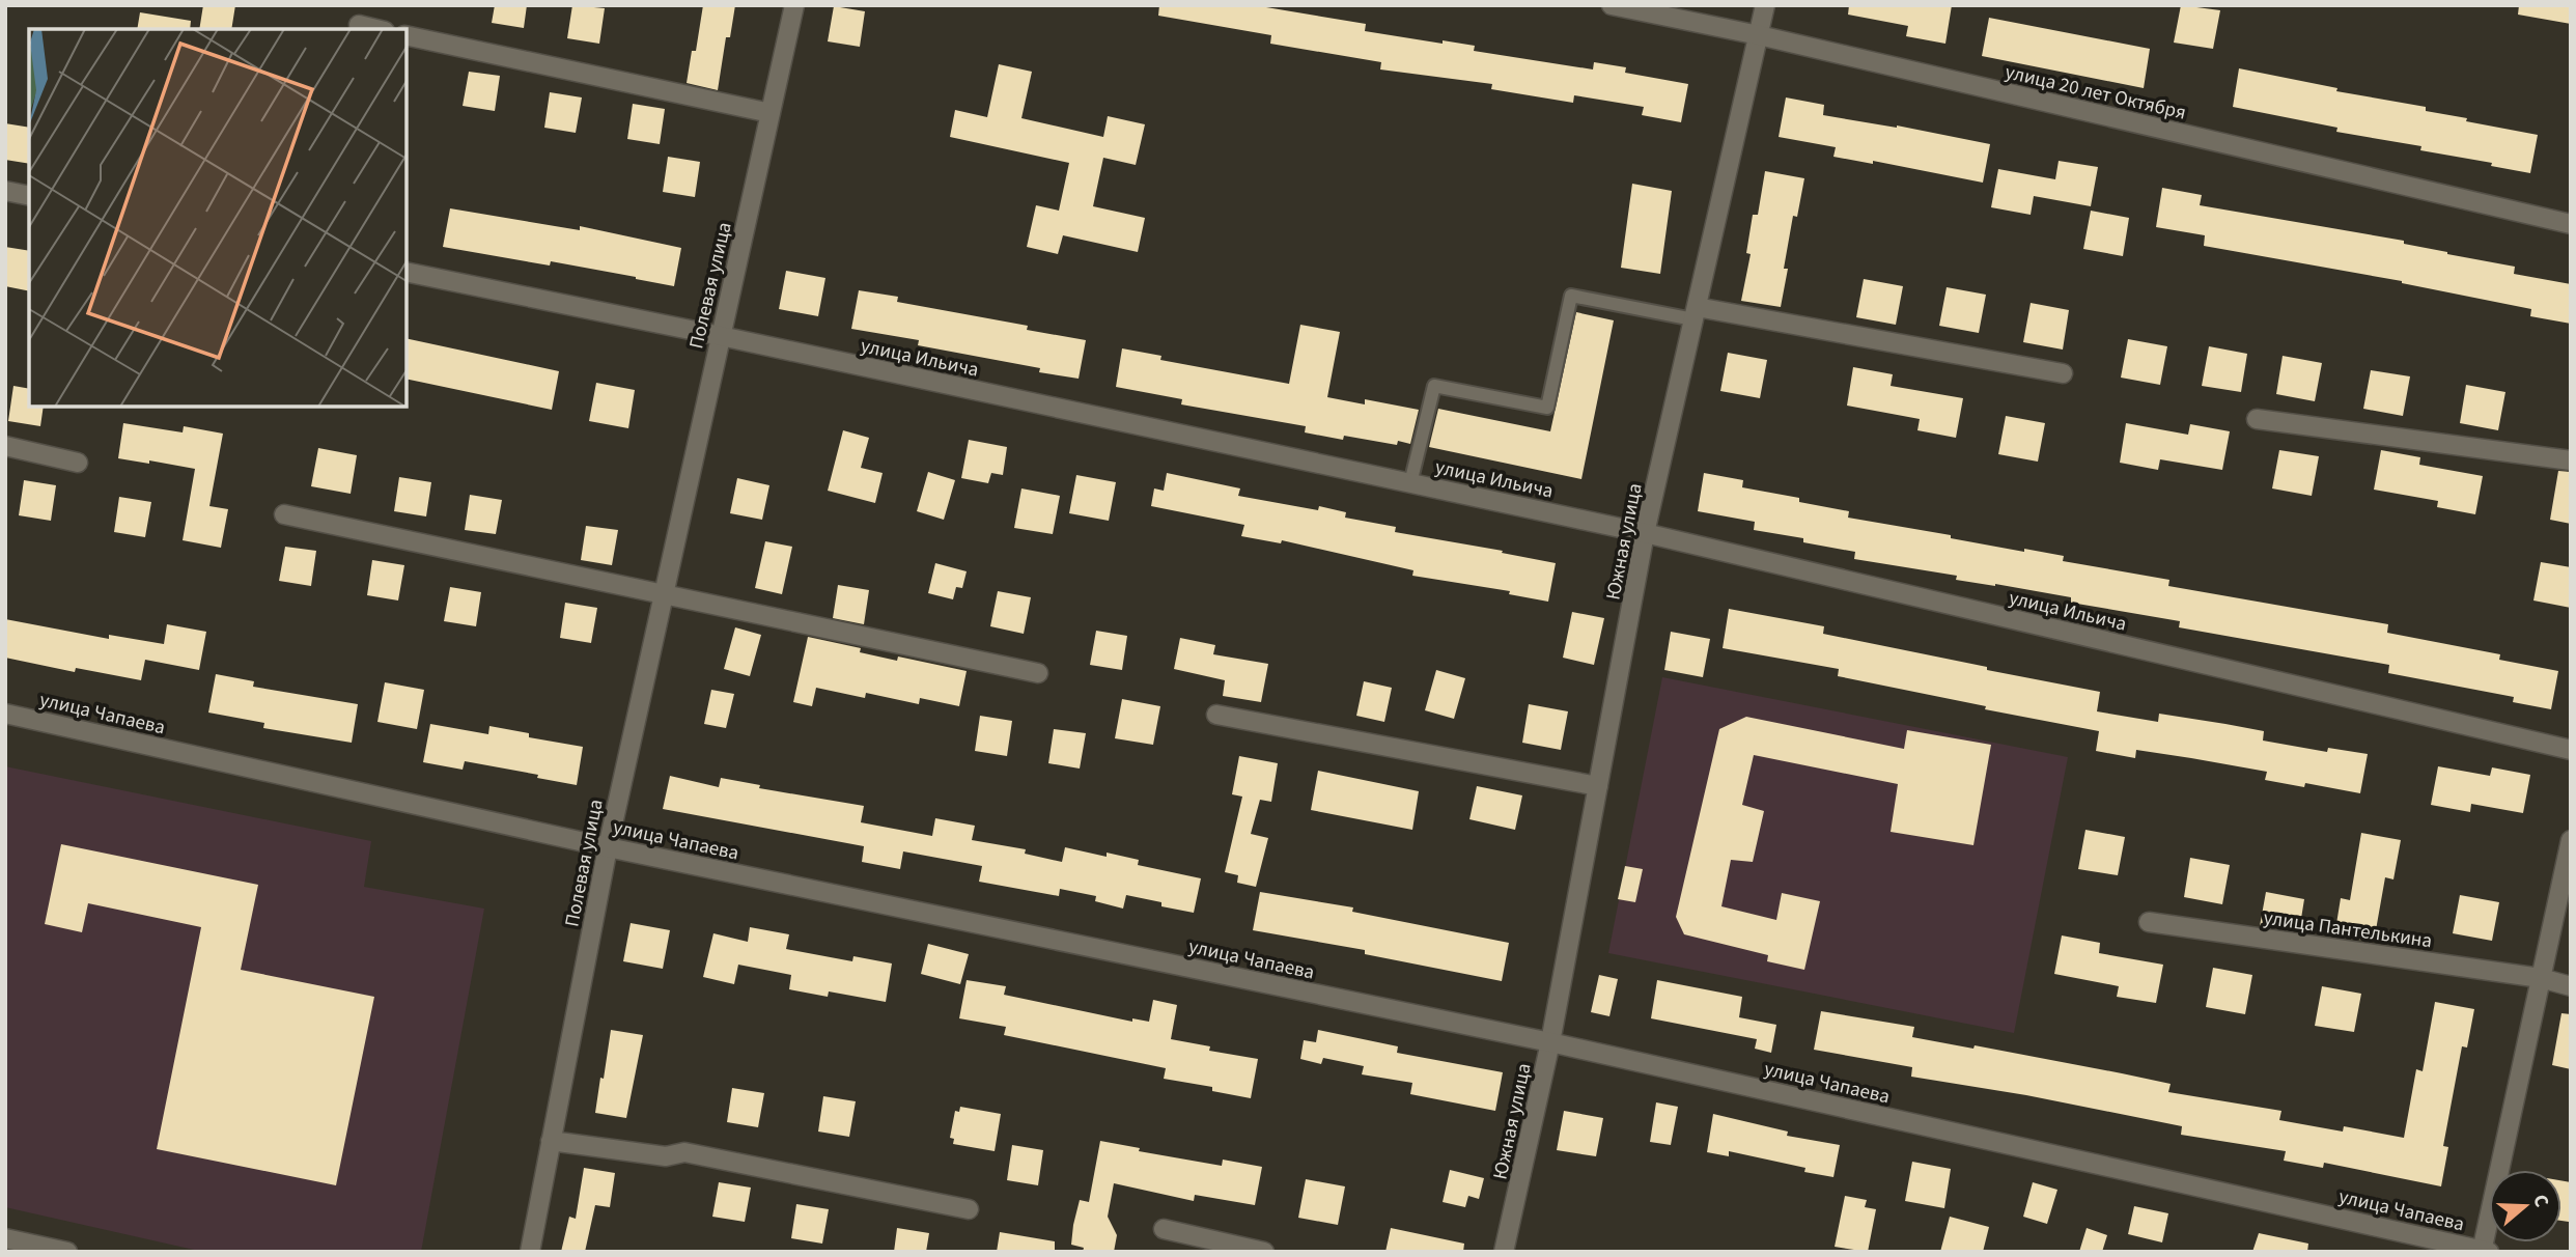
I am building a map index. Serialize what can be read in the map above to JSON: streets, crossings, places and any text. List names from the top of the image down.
{
  "streets": {
    "street": [
      "улица 20 лет Октября",
      "Полевая улица",
      "улица Ильича",
      "Южная улица",
      "улица Чапаева",
      "улица Пантелькина"
    ]
  },
  "crossings": [
    ["улица 20 лет Октября", "Южная улица"],
    ["Полевая улица", "улица Ильича"],
    ["Полевая улица", "улица Чапаева"],
    ["улица Ильича", "Южная улица"],
    ["Южная улица", "улица Чапаева"]
  ],
  "north": "right"
}
